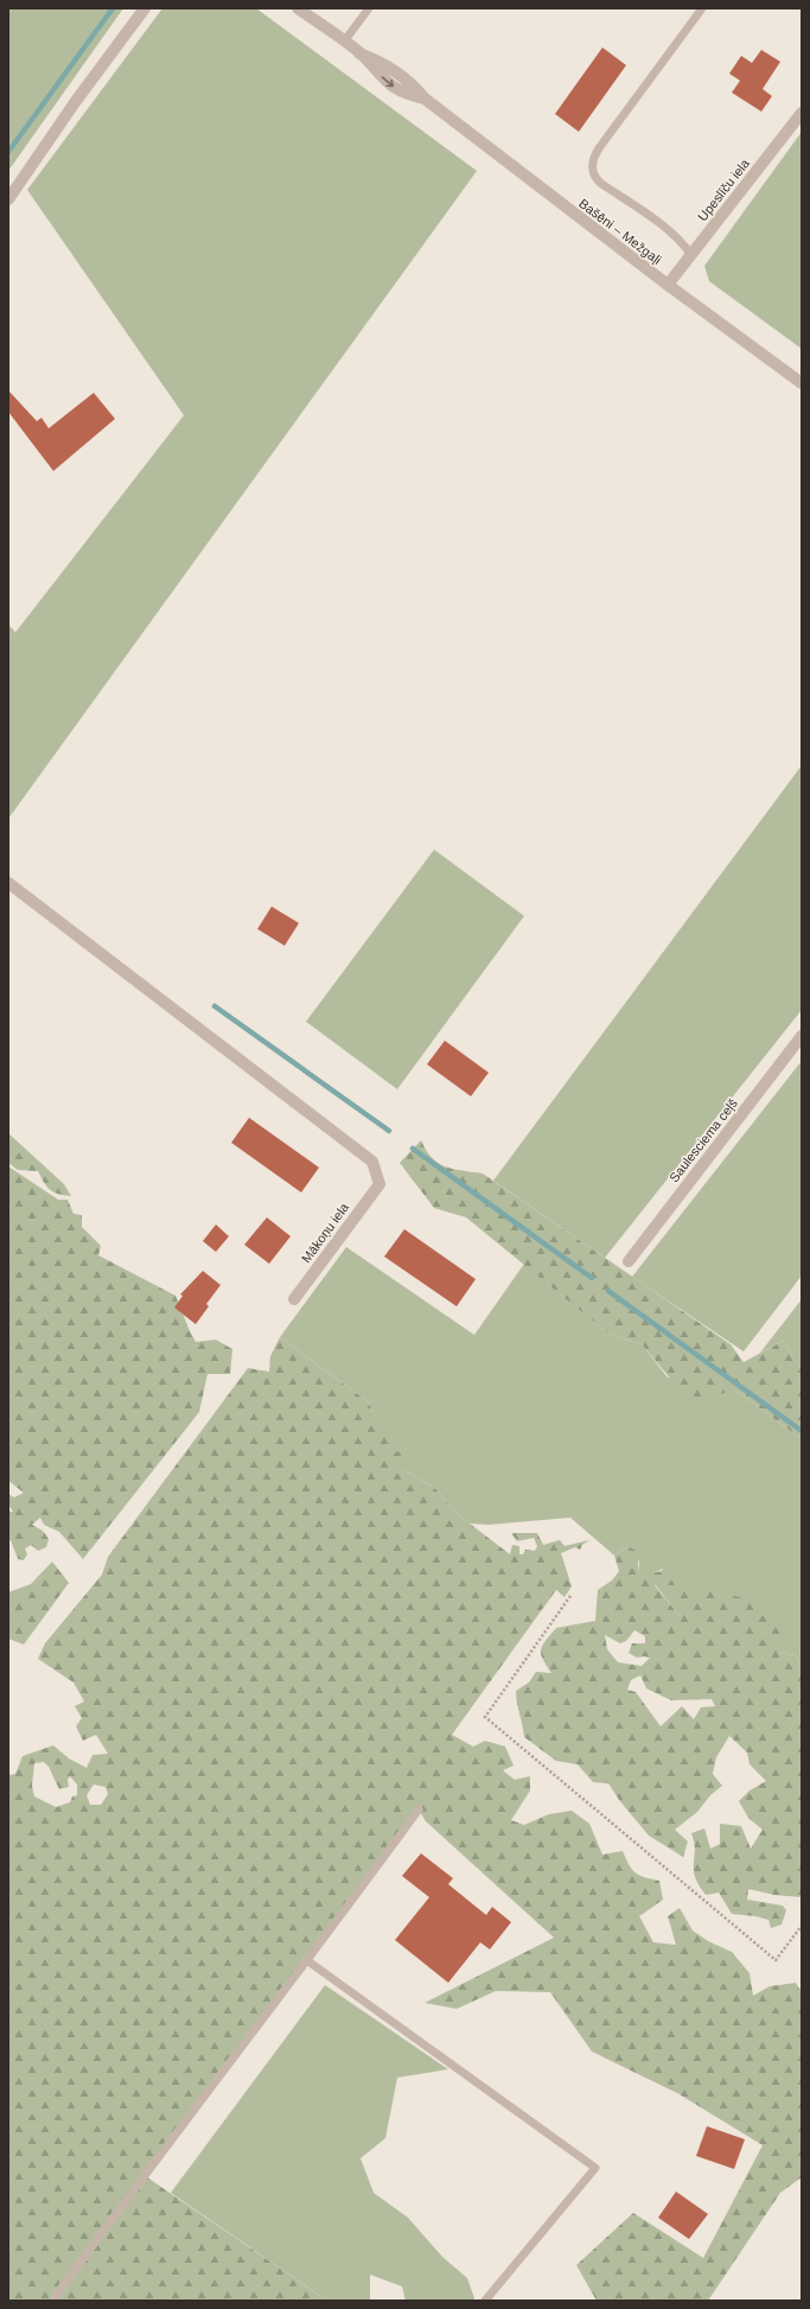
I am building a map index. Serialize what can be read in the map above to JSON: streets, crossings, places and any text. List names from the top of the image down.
{
  "streets": {
    "street": [
      "Upeslīču iela",
      "Bašēni – Mežgaļi",
      "Saulesciema ceļš",
      "Mākoņu iela"
    ]
  },
  "crossings": [
    ["Upeslīču iela", "Bašēni – Mežgaļi"]
  ]
}
